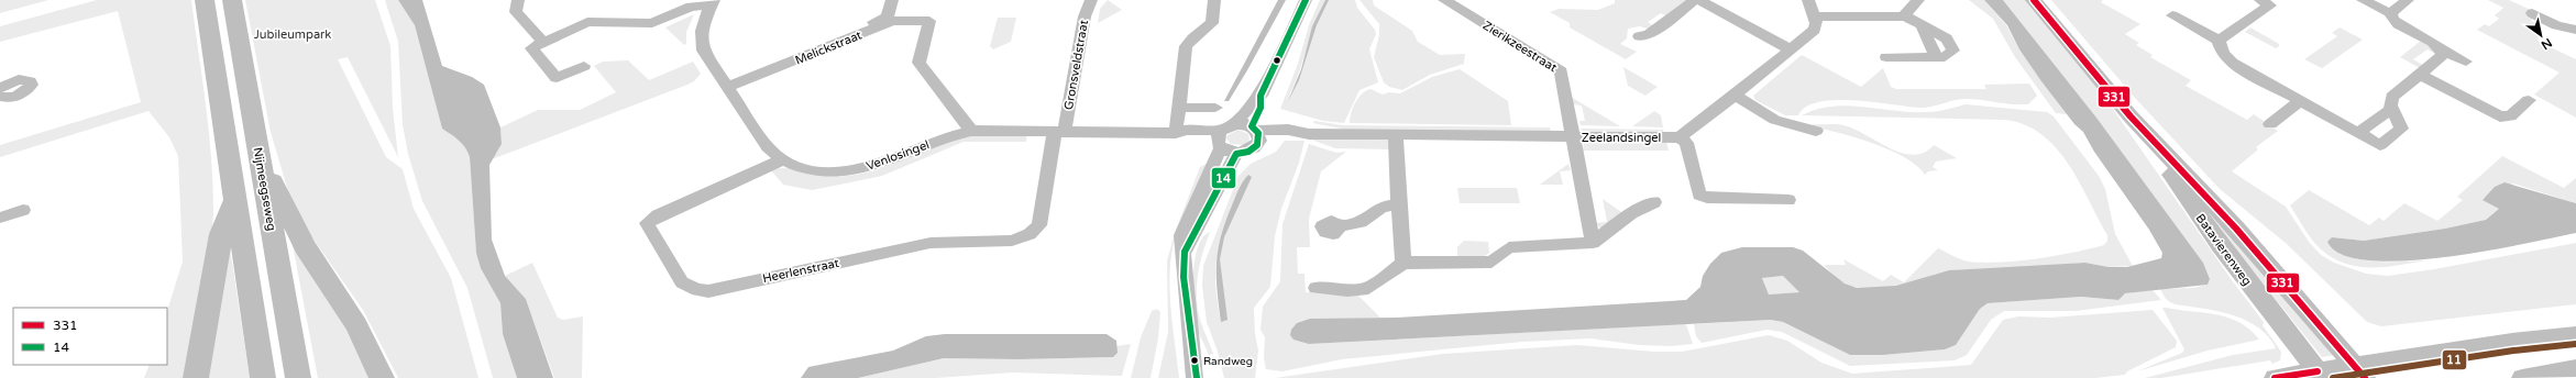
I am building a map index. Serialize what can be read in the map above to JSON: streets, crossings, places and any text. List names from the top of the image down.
{
  "streets": {
    "highway": ["Nijmeegseweg"],
    "main road": ["Batavierenweg"],
    "street": [
      "Zierikzeestraat",
      "Melickstraat",
      "Gronsveldstraat",
      "Zeelandsingel",
      "Venlosingel",
      "Heerlenstraat"
    ]
  },
  "crossings": [
    ["Zierikzeestraat", "Zeelandsingel"],
    ["Melickstraat", "Venlosingel"],
    ["Gronsveldstraat", "Venlosingel"],
    ["Gronsveldstraat", "Heerlenstraat"],
    ["Venlosingel", "Heerlenstraat"]
  ],
  "parks": ["Jubileumpark"],
  "places": ["Randweg"],
  "lines": ["transit line 331", "transit line 14", "transit line 11"],
  "legend": ["331", "14"],
  "north": "bottom right"
}
